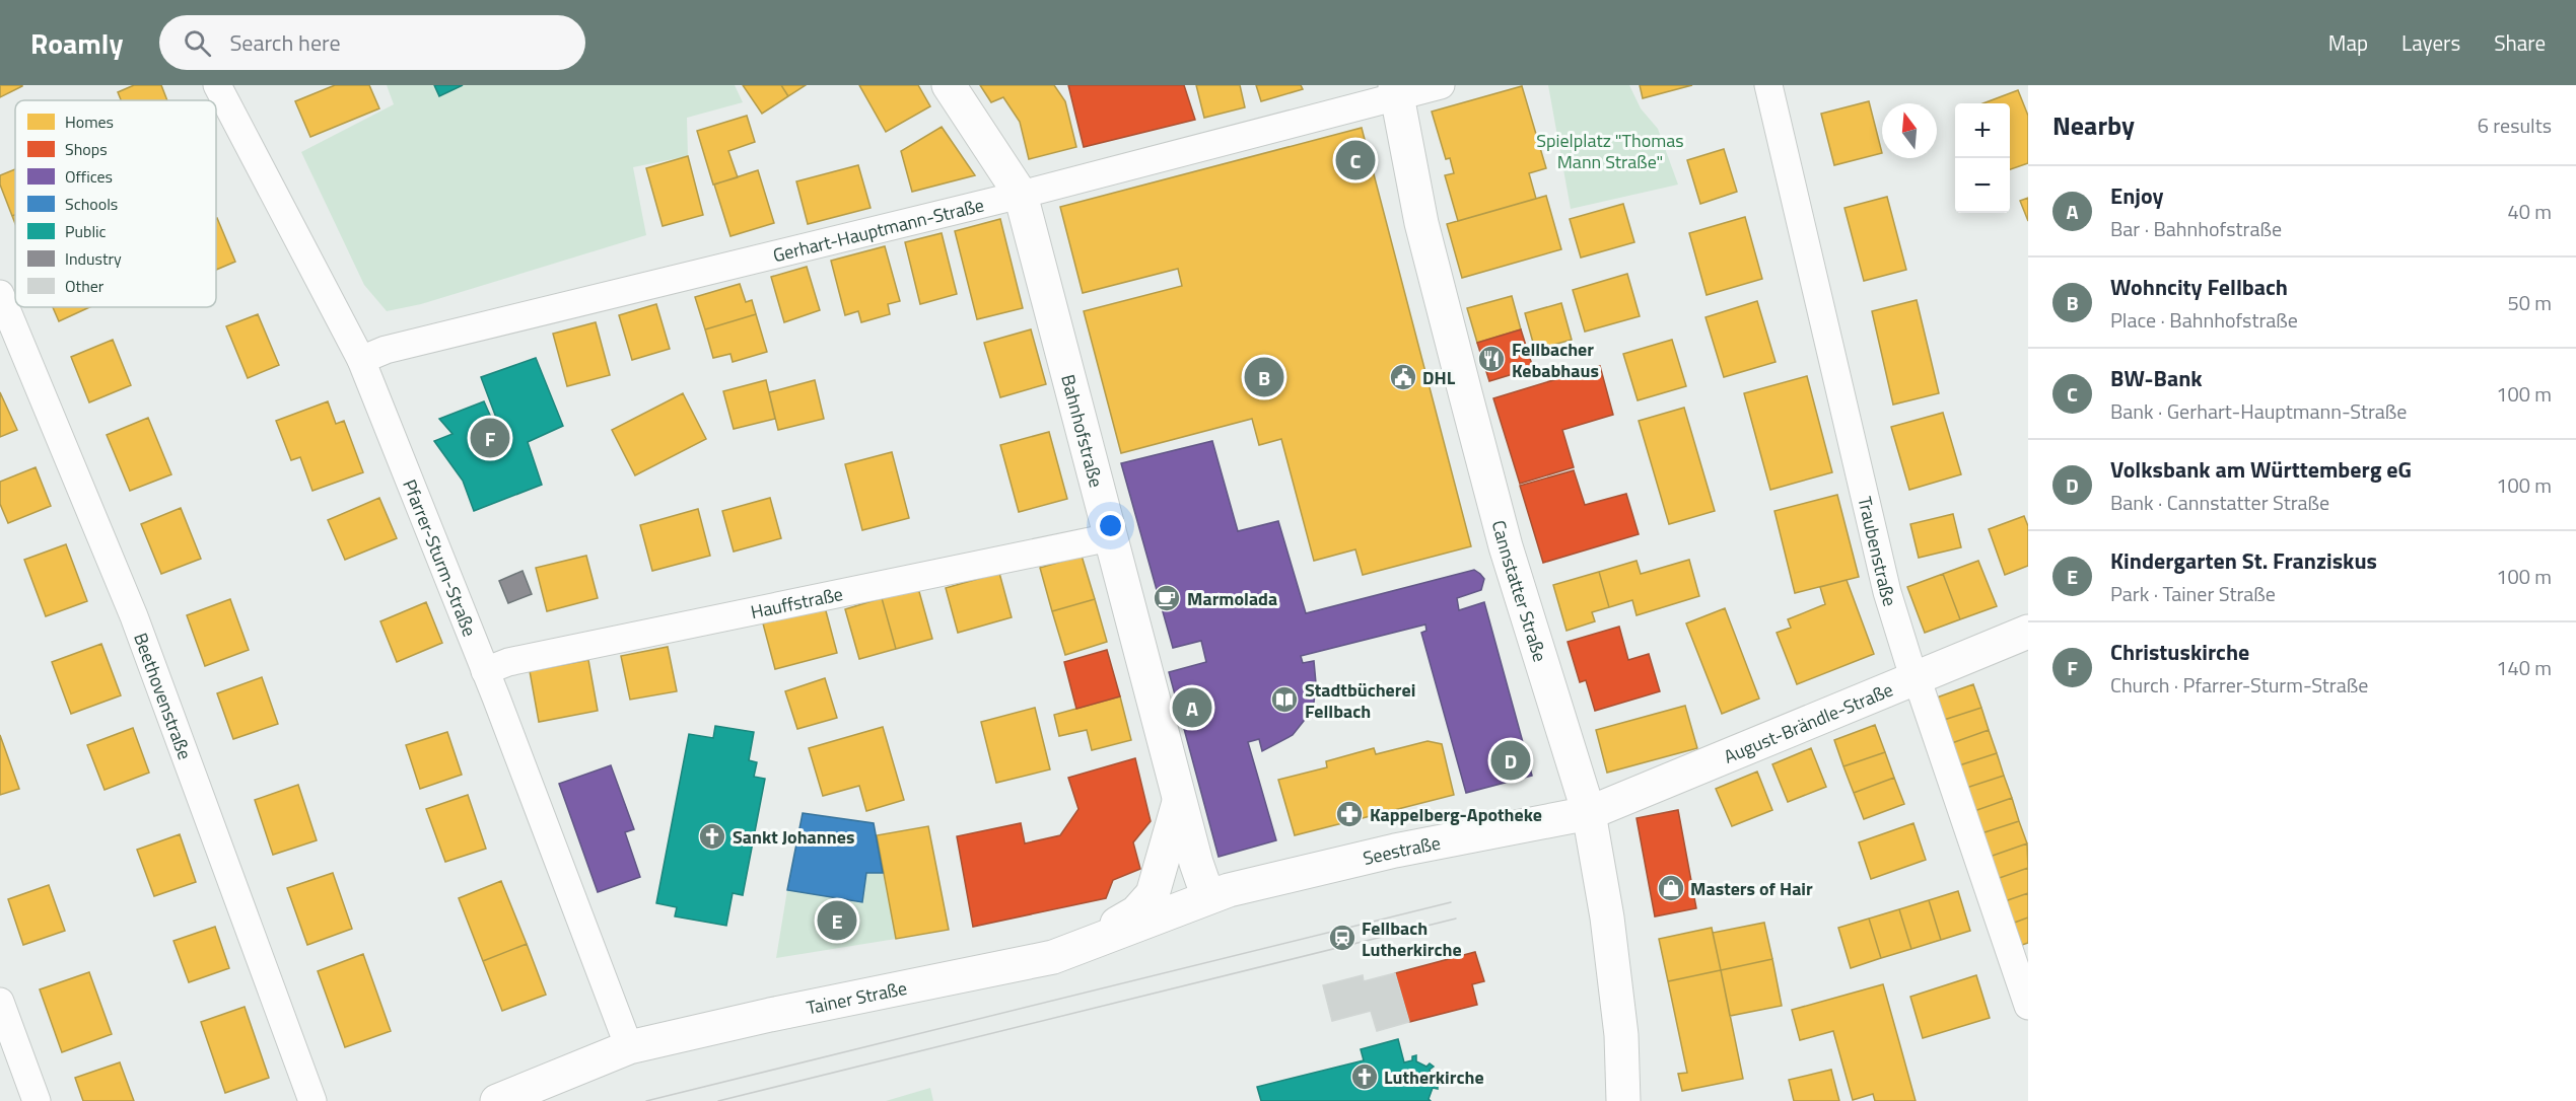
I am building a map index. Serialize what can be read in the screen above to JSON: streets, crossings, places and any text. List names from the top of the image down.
{
  "streets": {
    "street": [
      "Gerhart-Hauptmann-Straße",
      "Bahnhofstraße",
      "Traubenstraße",
      "Pfarrer-Sturm-Straße",
      "Cannstatter Straße",
      "Hauffstraße",
      "Beethovenstraße",
      "August-Brändle-Straße",
      "Seestraße",
      "Tainer Straße"
    ]
  },
  "crossings": [
    ["Gerhart-Hauptmann-Straße", "Bahnhofstraße"],
    ["Gerhart-Hauptmann-Straße", "Pfarrer-Sturm-Straße"],
    ["Gerhart-Hauptmann-Straße", "Cannstatter Straße"],
    ["Bahnhofstraße", "Hauffstraße"],
    ["Bahnhofstraße", "Seestraße"],
    ["Bahnhofstraße", "Tainer Straße"],
    ["Traubenstraße", "August-Brändle-Straße"],
    ["Pfarrer-Sturm-Straße", "Hauffstraße"],
    ["Pfarrer-Sturm-Straße", "Tainer Straße"],
    ["Cannstatter Straße", "August-Brändle-Straße"],
    ["Cannstatter Straße", "Seestraße"],
    ["August-Brändle-Straße", "Seestraße"],
    ["Seestraße", "Tainer Straße"]
  ],
  "parks": ["Spielplatz \"Thomas Mann Straße\""],
  "places": {
    "restaurant": ["Fellbacher Kebabhaus"],
    "public building": ["DHL"],
    "cafe": ["Marmolada"],
    "library": ["Stadtbücherei Fellbach"],
    "pharmacy": ["Kappelberg-Apotheke"],
    "church": ["Sankt Johannes", "Lutherkirche"],
    "shop": ["Masters of Hair"],
    "station": ["Fellbach Lutherkirche"]
  },
  "legend": [
    "Homes",
    "Shops",
    "Offices",
    "Schools",
    "Public",
    "Industry",
    "Other"
  ],
  "north": "top",
  "page": {
    "header": "Roamly",
    "search": "Search here",
    "nav": ["Map", "Layers", "Share"],
    "heading": ["Nearby", "6 results"],
    "map_buttons": ["+", "−"],
    "pins": [
      "C",
      "B",
      "F",
      "A",
      "D",
      "E"
    ],
    "list": [
      {
        "mark": "A",
        "name": "Enjoy",
        "note": "Bar · Bahnhofstraße",
        "value": "40 m"
      },
      {
        "mark": "B",
        "name": "Wohncity Fellbach",
        "note": "Place · Bahnhofstraße",
        "value": "50 m"
      },
      {
        "mark": "C",
        "name": "BW-Bank",
        "note": "Bank · Gerhart-Hauptmann-Straße",
        "value": "100 m"
      },
      {
        "mark": "D",
        "name": "Volksbank am Württemberg eG",
        "note": "Bank · Cannstatter Straße",
        "value": "100 m"
      },
      {
        "mark": "E",
        "name": "Kindergarten St. Franziskus",
        "note": "Park · Tainer Straße",
        "value": "100 m"
      },
      {
        "mark": "F",
        "name": "Christuskirche",
        "note": "Church · Pfarrer-Sturm-Straße",
        "value": "140 m"
      }
    ]
  }
}
